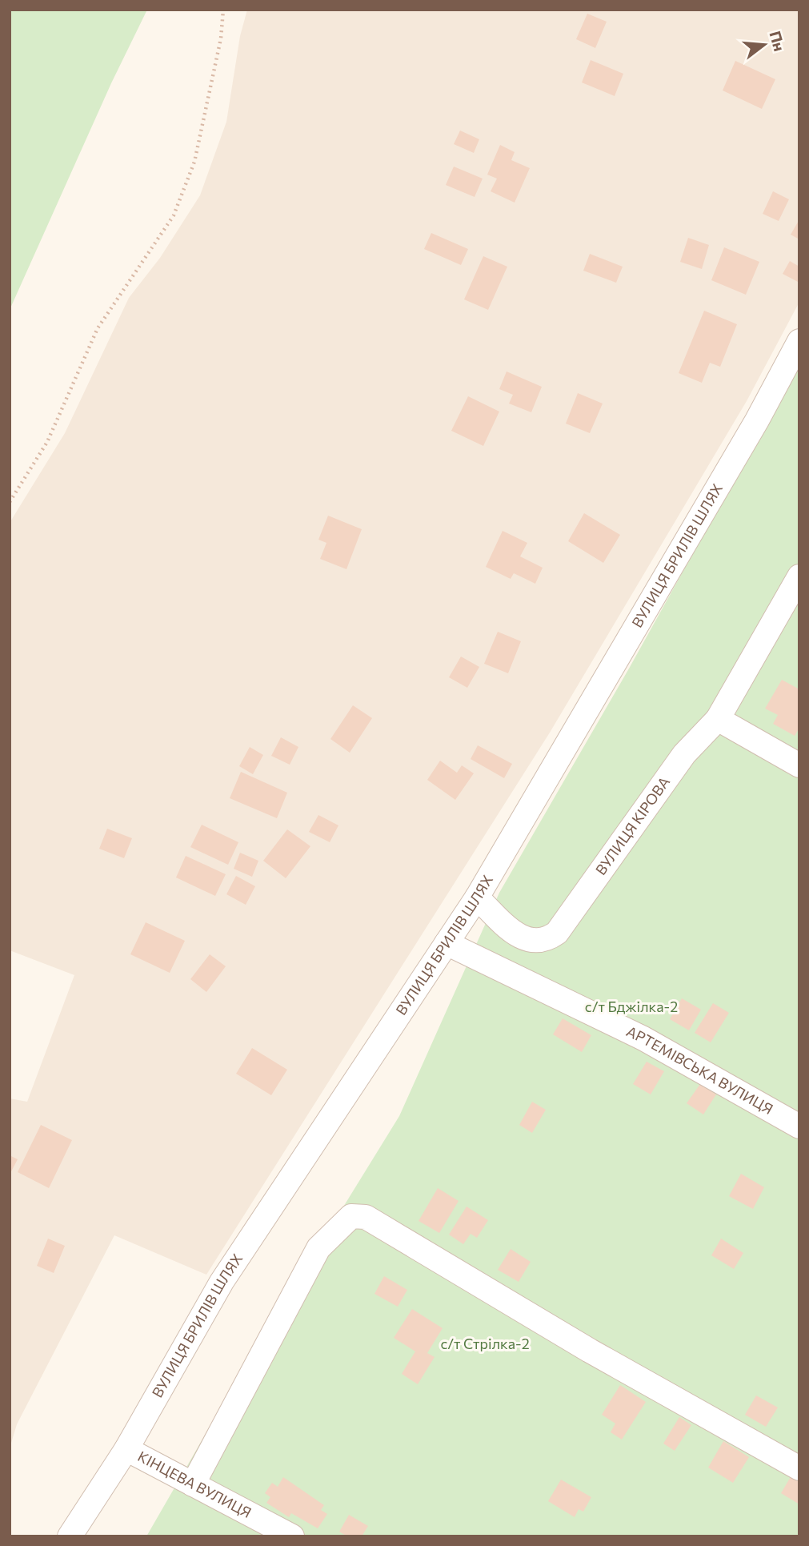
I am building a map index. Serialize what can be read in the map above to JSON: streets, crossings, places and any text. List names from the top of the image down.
{
  "streets": {
    "street": [
      "ВУЛИЦЯ БРИЛІВ ШЛЯХ",
      "ВУЛИЦЯ КІРОВА",
      "АРТЕМІВСЬКА ВУЛИЦЯ",
      "КІНЦЕВА ВУЛИЦЯ"
    ]
  },
  "crossings": [
    ["ВУЛИЦЯ БРИЛІВ ШЛЯХ", "ВУЛИЦЯ КІРОВА"],
    ["ВУЛИЦЯ БРИЛІВ ШЛЯХ", "АРТЕМІВСЬКА ВУЛИЦЯ"],
    ["ВУЛИЦЯ БРИЛІВ ШЛЯХ", "КІНЦЕВА ВУЛИЦЯ"]
  ],
  "parks": ["с/т Бджілка-2", "с/т Стрілка-2"],
  "north": "right"
}
